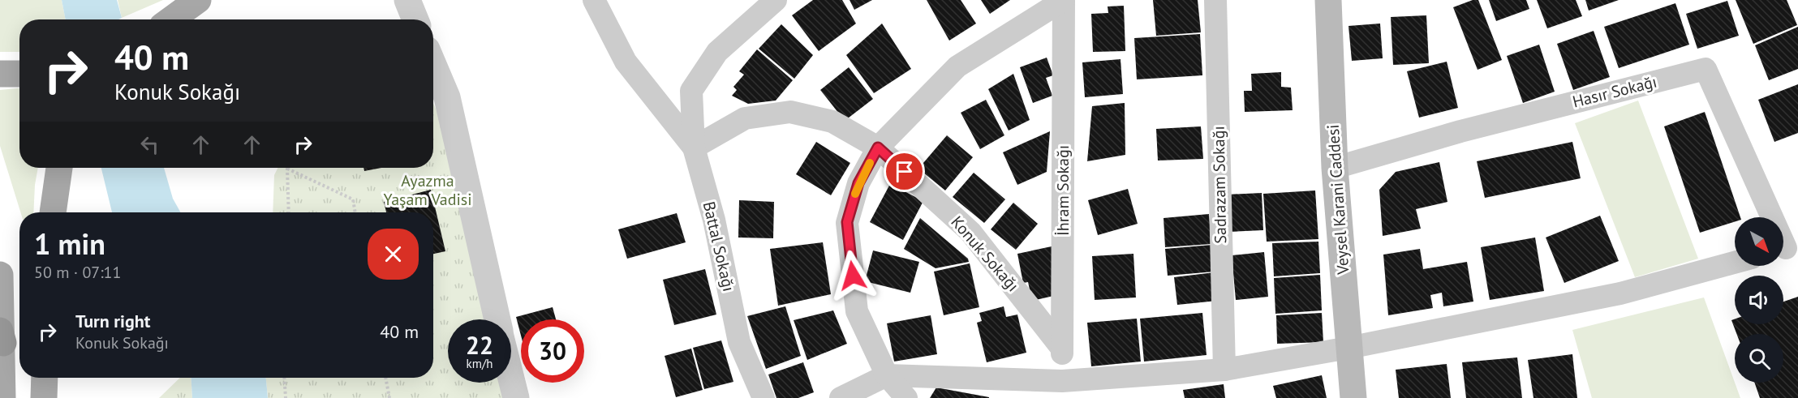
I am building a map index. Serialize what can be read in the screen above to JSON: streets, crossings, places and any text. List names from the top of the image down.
{
  "streets": {
    "main road": ["Veysel Karani Caddesi"],
    "street": [
      "Hasır Sokağı",
      "Sadrazam Sokağı",
      "İhram Sokağı",
      "Battal Sokağı",
      "Konuk Sokağı"
    ]
  },
  "crossings": [
    ["Hasır Sokağı", "Veysel Karani Caddesi"],
    ["İhram Sokağı", "Konuk Sokağı"],
    ["Battal Sokağı", "Konuk Sokağı"]
  ],
  "parks": ["Ayazma Yaşam Vadisi"],
  "north": "bottom right",
  "page": {
    "turn": ["40 m", "Konuk Sokağı"],
    "heading": ["1 min", "50 m · 07:11"],
    "list": [
      {
        "name": "Turn right",
        "note": "Konuk Sokağı",
        "value": "40 m"
      }
    ],
    "speed": "22 km/h",
    "limit": "30"
  }
}
